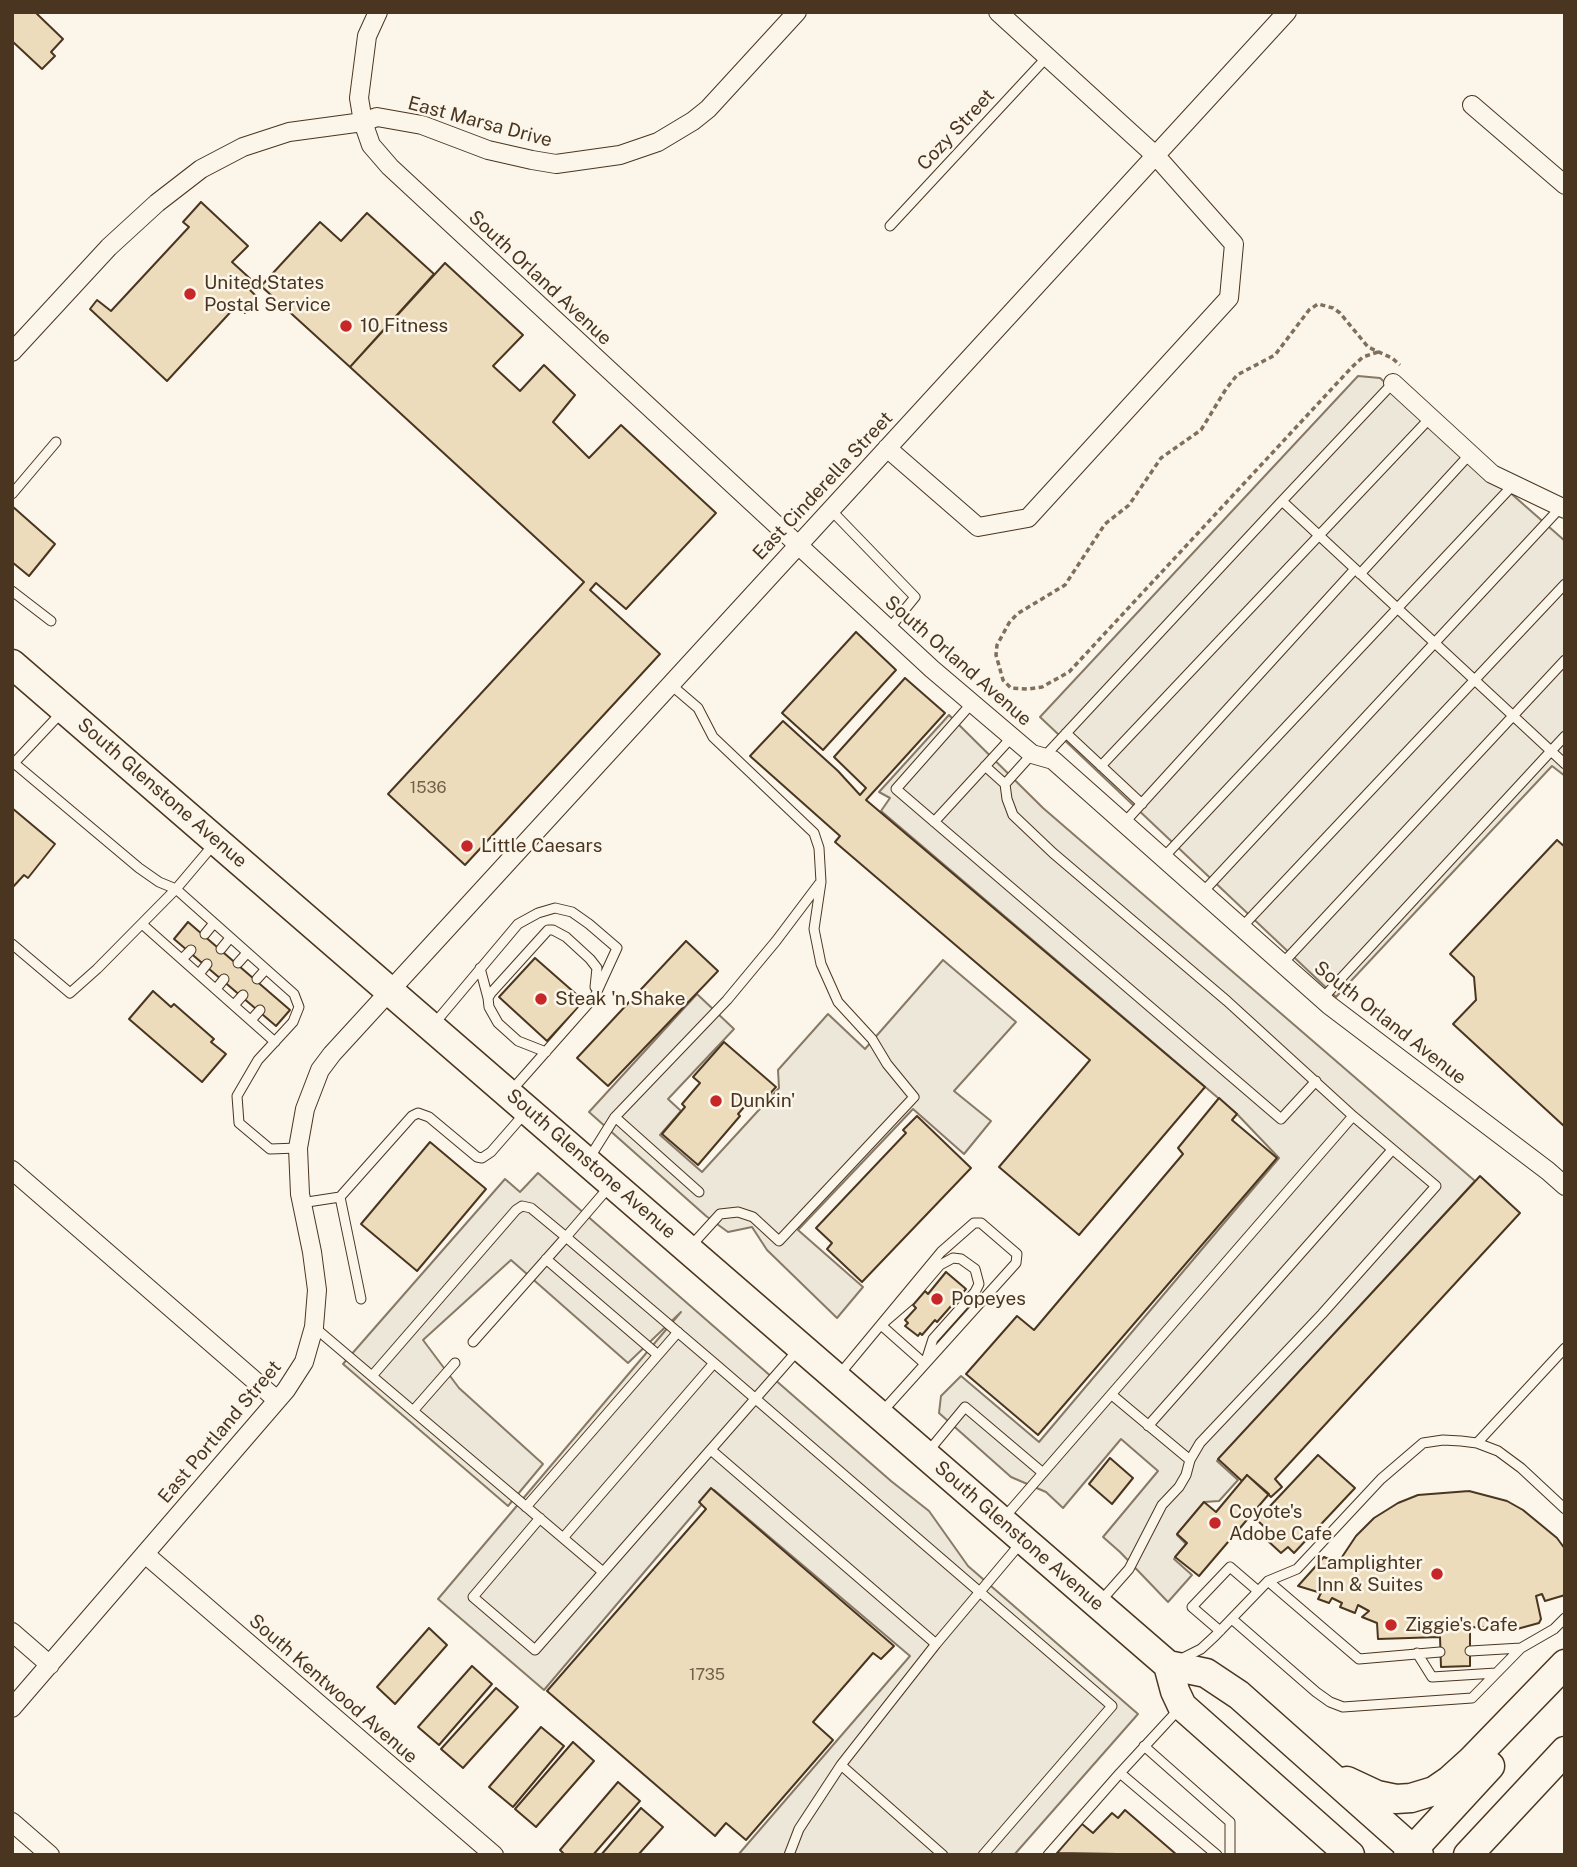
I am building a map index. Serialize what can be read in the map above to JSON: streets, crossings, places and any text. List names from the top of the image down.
{
  "streets": {
    "main road": ["South Glenstone Avenue"],
    "street": [
      "East Marsa Drive",
      "South Orland Avenue",
      "East Cinderella Street",
      "East Portland Street",
      "South Kentwood Avenue"
    ],
    "lane": ["Cozy Street"]
  },
  "crossings": [
    ["East Marsa Drive", "South Orland Avenue"],
    ["South Orland Avenue", "East Cinderella Street"],
    ["East Cinderella Street", "South Glenstone Avenue"],
    ["East Cinderella Street", "East Portland Street"],
    ["South Glenstone Avenue", "East Portland Street"],
    ["East Portland Street", "South Kentwood Avenue"]
  ],
  "places": [
    "United States Postal Service",
    "10 Fitness",
    "Little Caesars",
    "Steak 'n Shake",
    "Dunkin'",
    "Popeyes",
    "Coyote's Adobe Cafe",
    "Lamplighter Inn & Suites",
    "Ziggie's Cafe"
  ],
  "house_numbers": ["1536", "1735"]
}
